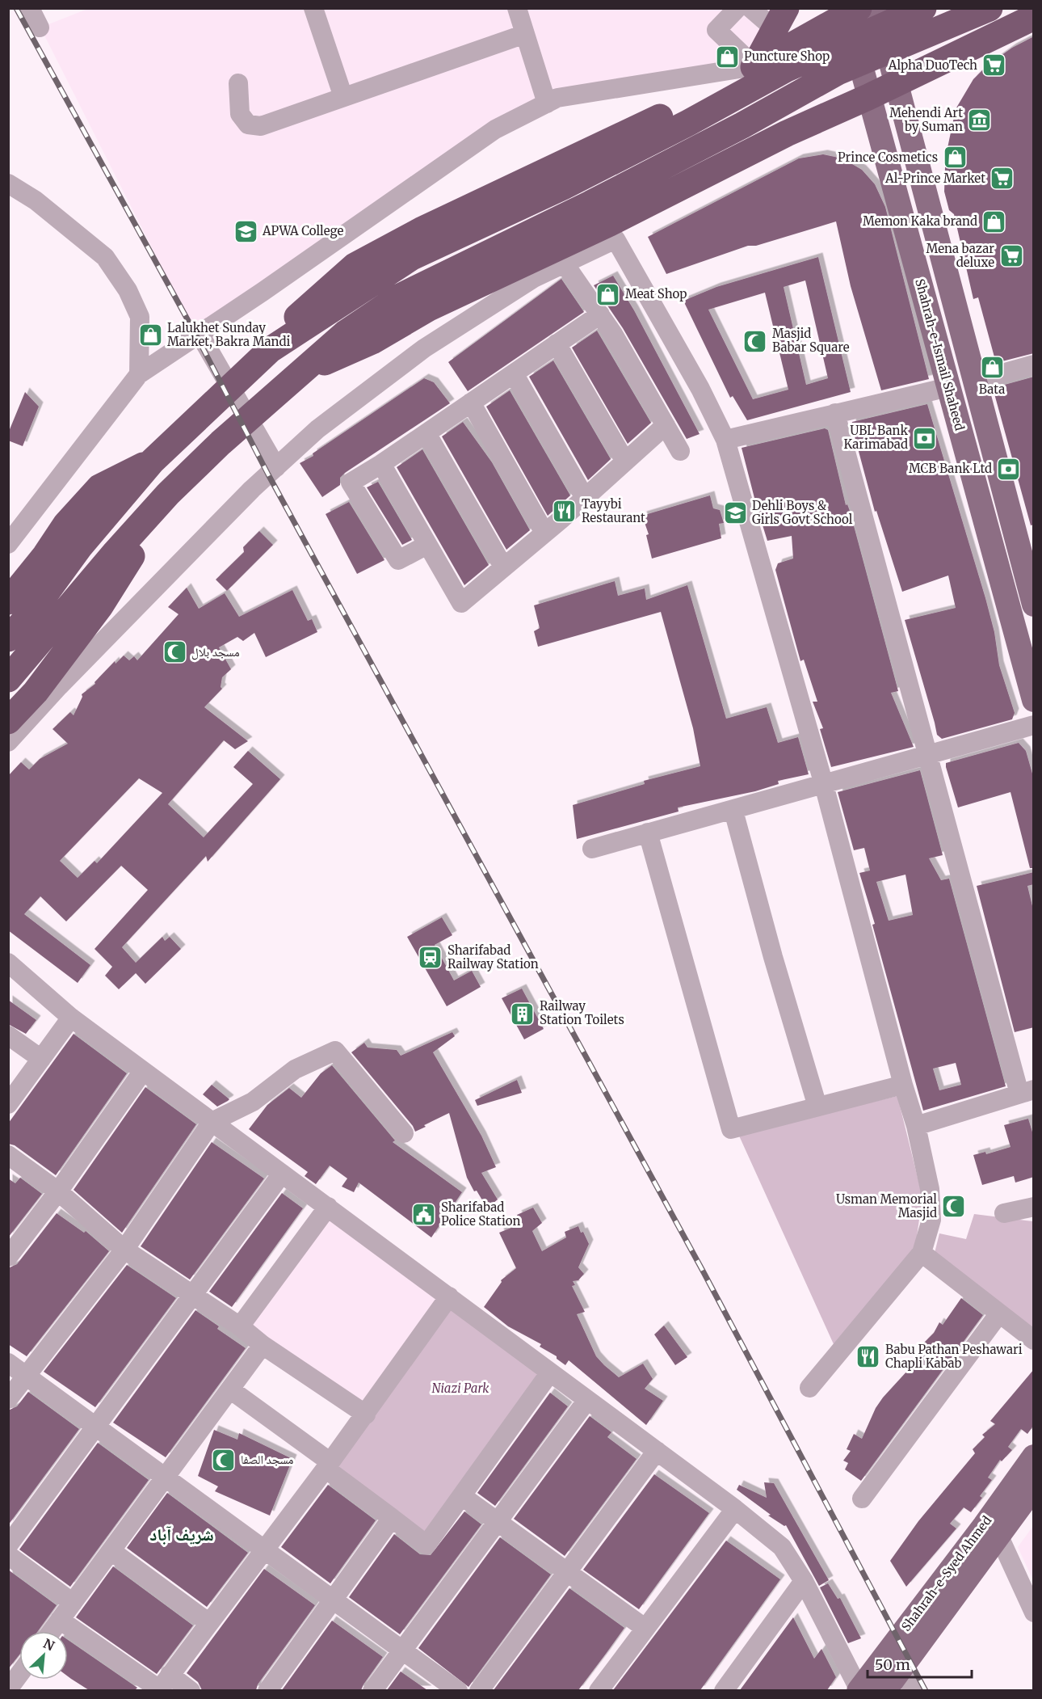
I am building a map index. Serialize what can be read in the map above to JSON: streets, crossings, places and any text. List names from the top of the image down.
{
  "streets": {
    "main road": ["Shahrah-e-Ismail Shaheed", "Shahrah-e-Syed Ahmed"]
  },
  "districts": ["شريف آباد"],
  "parks": ["Niazi Park"],
  "places": {
    "shop": [
      "Puncture Shop",
      "Prince Cosmetics",
      "Memon Kaka brand",
      "Meat Shop",
      "Lalukhet Sunday Market, Bakra Mandi",
      "Bata"
    ],
    "supermarket": ["Alpha DuoTech", "Al-Prince Market", "Mena bazar deluxe"],
    "museum": ["Mehendi Art by Suman"],
    "school or university": ["APWA College", "Dehli Boys & Girls Govt School"],
    "mosque": [
      "Masjid Babar Square",
      "مسجد بلال",
      "Usman Memorial Masjid",
      "مسجد الصفا"
    ],
    "bank": ["UBL Bank Karimabad", "MCB Bank Ltd"],
    "restaurant": ["Tayybi Restaurant", "Babu Pathan Peshawari Chapli Kabab"],
    "station": ["Sharifabad Railway Station"],
    "building": ["Railway Station Toilets"],
    "public building": ["Sharifabad Police Station"]
  },
  "scale_bar": "50 m",
  "north": "top right"
}
